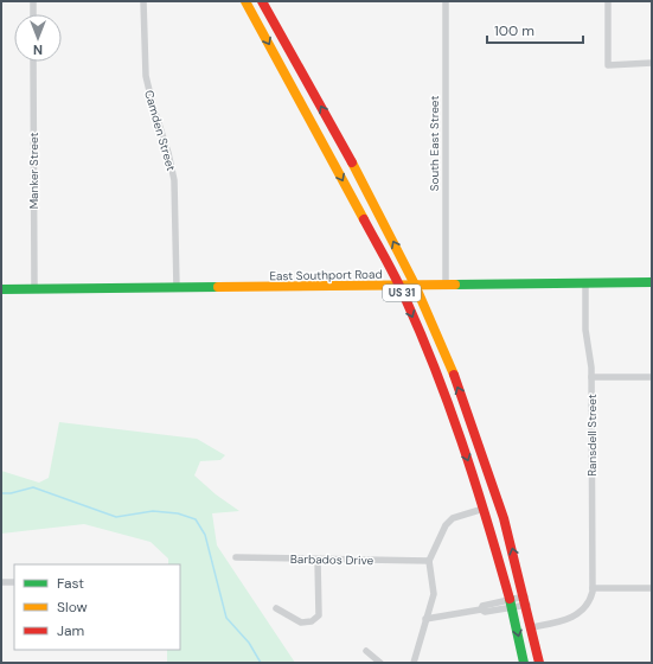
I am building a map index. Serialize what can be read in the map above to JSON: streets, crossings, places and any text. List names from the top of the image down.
{
  "streets": {
    "main road": ["East Southport Road", "US 31"],
    "street": [
      "Camden Street",
      "South East Street",
      "Manker Street",
      "Ransdell Street",
      "Barbados Drive"
    ]
  },
  "crossings": [
    ["Camden Street", "East Southport Road"],
    ["South East Street", "East Southport Road"],
    ["Manker Street", "East Southport Road"],
    ["East Southport Road", "US 31"],
    ["East Southport Road", "Ransdell Street"]
  ],
  "legend": ["Fast", "Slow", "Jam"],
  "scale_bar": "100 m",
  "north": "bottom"
}
